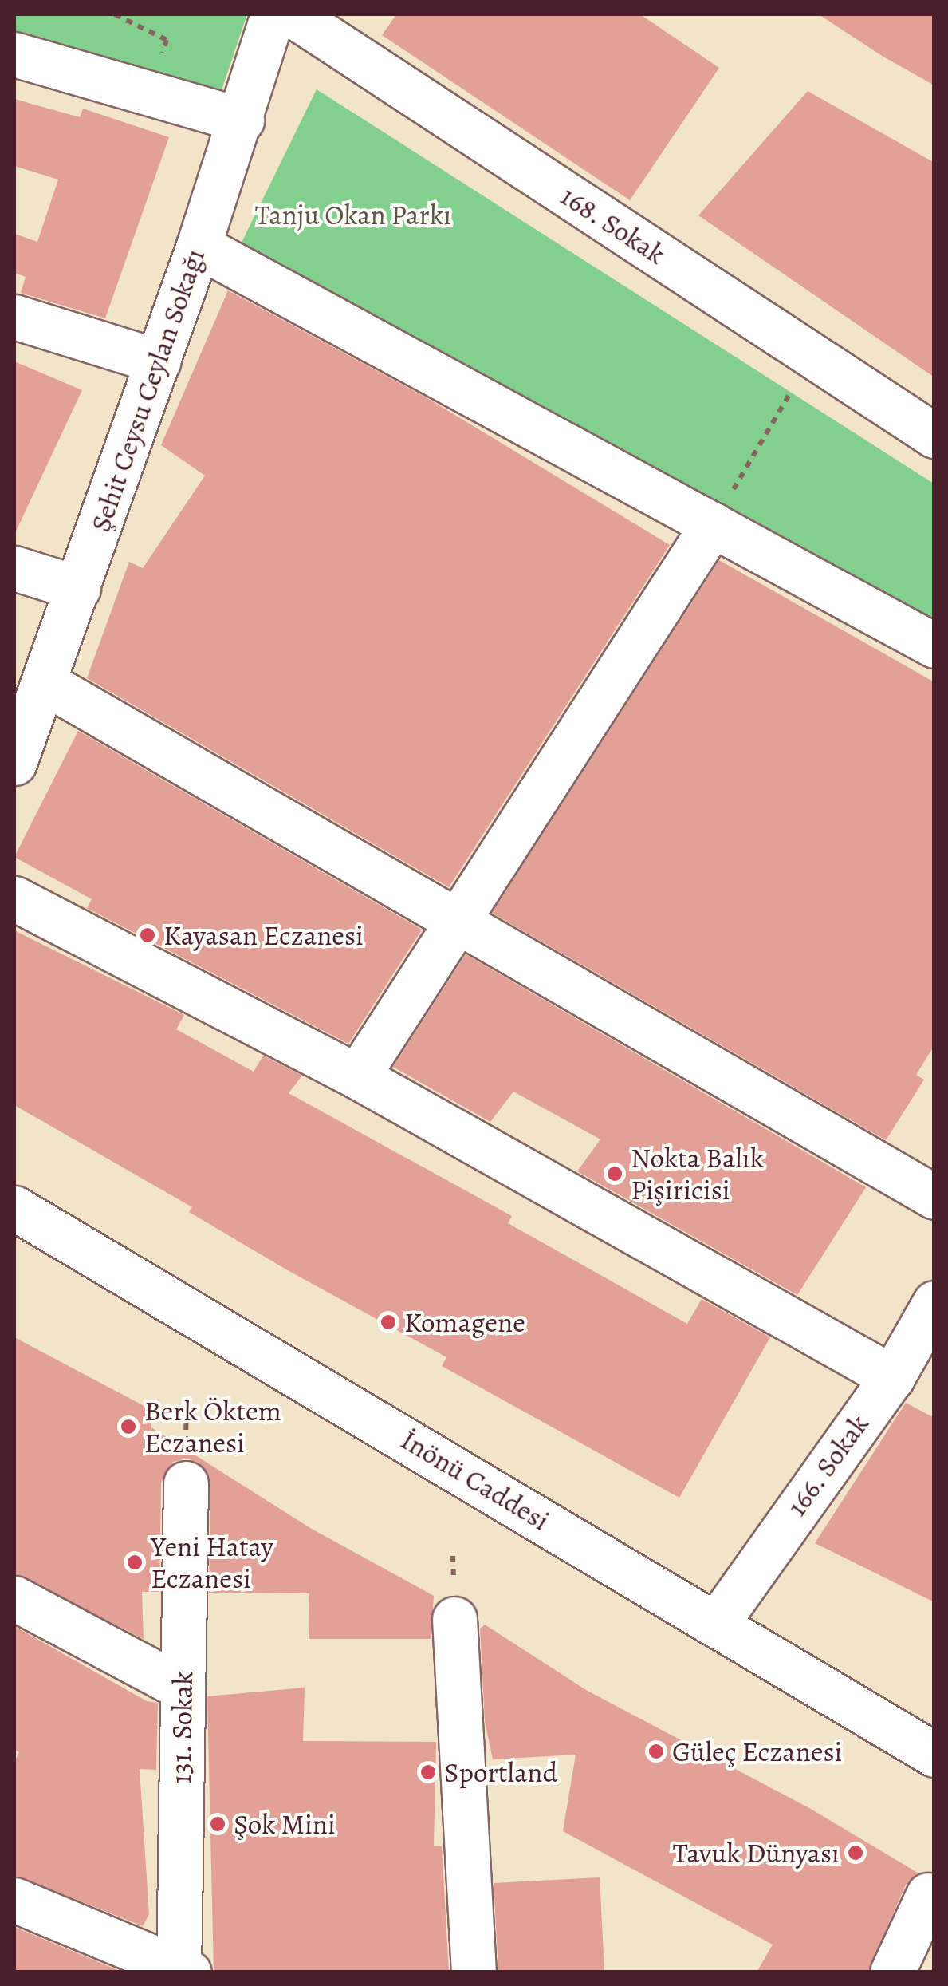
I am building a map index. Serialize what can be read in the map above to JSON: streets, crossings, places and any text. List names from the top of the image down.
{
  "streets": {
    "street": [
      "168. Sokak",
      "Şehit Ceysu Ceylan Sokağı",
      "166. Sokak",
      "İnönü Caddesi",
      "131. Sokak"
    ]
  },
  "crossings": [
    ["166. Sokak", "İnönü Caddesi"]
  ],
  "parks": ["Tanju Okan Parkı"],
  "places": [
    "Kayasan Eczanesi",
    "Nokta Balık Pişiricisi",
    "Komagene",
    "Berk Öktem Eczanesi",
    "Yeni Hatay Eczanesi",
    "Güleç Eczanesi",
    "Sportland",
    "Şok Mini",
    "Tavuk Dünyası"
  ]
}
